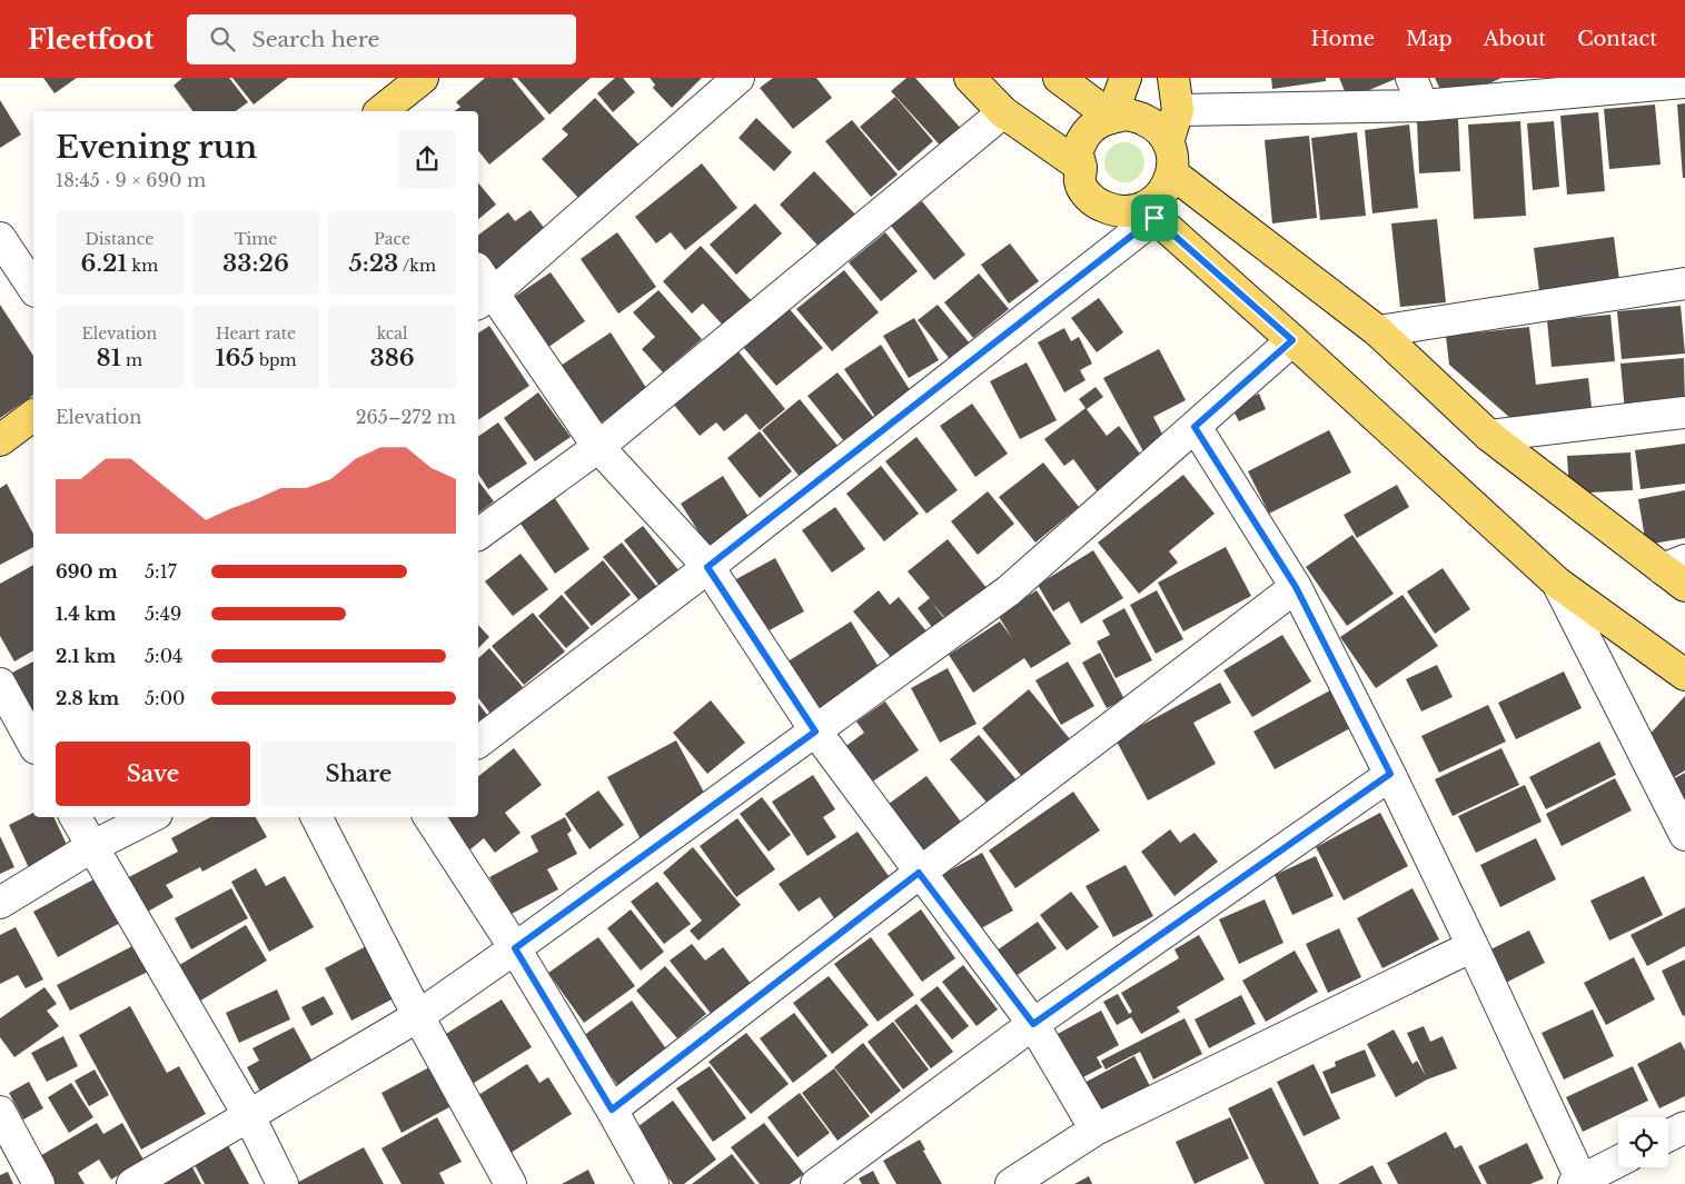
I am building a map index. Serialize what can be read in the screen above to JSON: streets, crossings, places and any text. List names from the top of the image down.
{
  "page": {
    "header": "Fleetfoot",
    "search": "Search here",
    "nav": [
      "Home",
      "Map",
      "About",
      "Contact"
    ],
    "heading": ["Evening run", "18:45 · 9 × 690 m"],
    "stats": [
      ["Distance", "6.21 km"],
      ["Time", "33:26"],
      ["Pace", "5:23 /km"],
      ["Elevation", "81 m"],
      ["Heart rate", "165 bpm"],
      ["kcal", "386"]
    ],
    "chart": ["Elevation", "265–272 m"],
    "list": [
      {
        "name": "690 m",
        "note": "5:17"
      },
      {
        "name": "1.4 km",
        "note": "5:49"
      },
      {
        "name": "2.1 km",
        "note": "5:04"
      },
      {
        "name": "2.8 km",
        "note": "5:00"
      }
    ],
    "buttons": ["Save", "Share"]
  }
}
